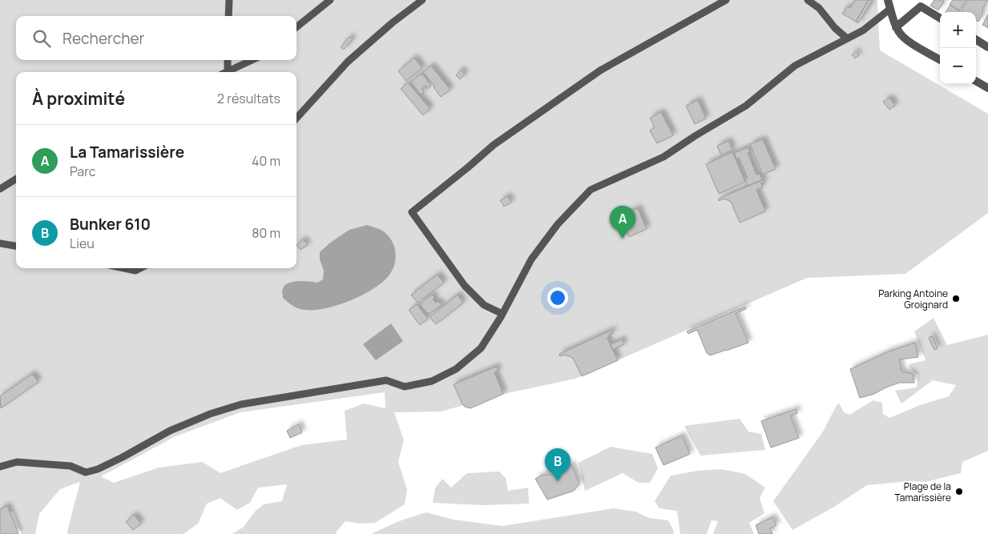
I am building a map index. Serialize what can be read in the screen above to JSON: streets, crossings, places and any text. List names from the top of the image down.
{
  "places": ["Parking Antoine Groignard", "Plage de la Tamarissière"],
  "page": {
    "map_buttons": ["+", "−"],
    "search": "Rechercher",
    "heading": ["À proximité", "2 résultats"],
    "list": [
      {
        "mark": "A",
        "name": "La Tamarissière",
        "note": "Parc",
        "value": "40 m"
      },
      {
        "mark": "B",
        "name": "Bunker 610",
        "note": "Lieu",
        "value": "80 m"
      }
    ],
    "pins": ["A", "B"]
  }
}
